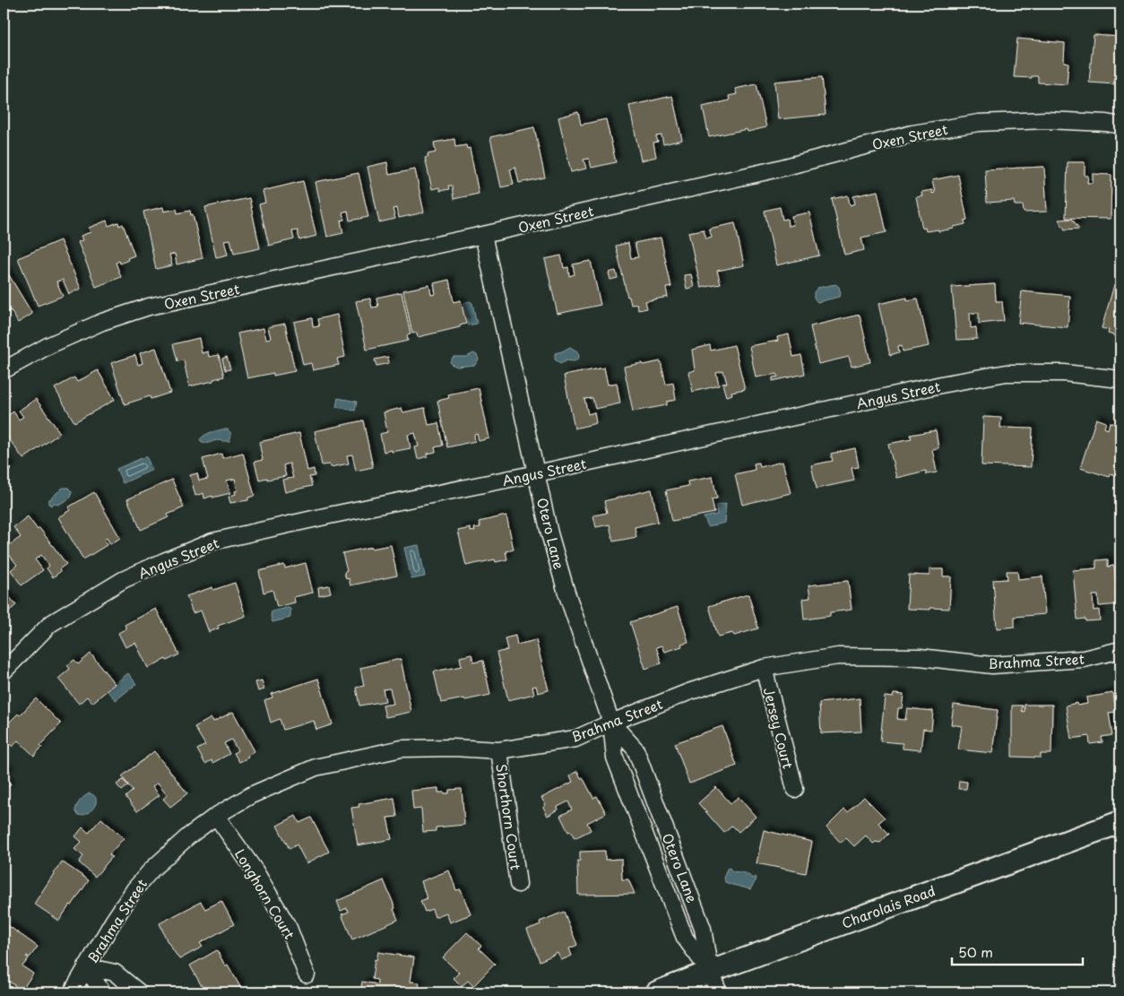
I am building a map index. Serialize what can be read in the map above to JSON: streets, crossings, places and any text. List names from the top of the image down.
{
  "streets": {
    "street": [
      "Oxen Street",
      "Angus Street",
      "Otero Lane",
      "Brahma Street",
      "Jersey Court",
      "Shorthorn Court",
      "Longhorn Court",
      "Charolais Road"
    ]
  },
  "crossings": [
    ["Oxen Street", "Otero Lane"],
    ["Angus Street", "Otero Lane"],
    ["Otero Lane", "Brahma Street"],
    ["Otero Lane", "Charolais Road"],
    ["Brahma Street", "Jersey Court"],
    ["Brahma Street", "Shorthorn Court"],
    ["Brahma Street", "Longhorn Court"]
  ],
  "scale_bar": "50 m"
}
